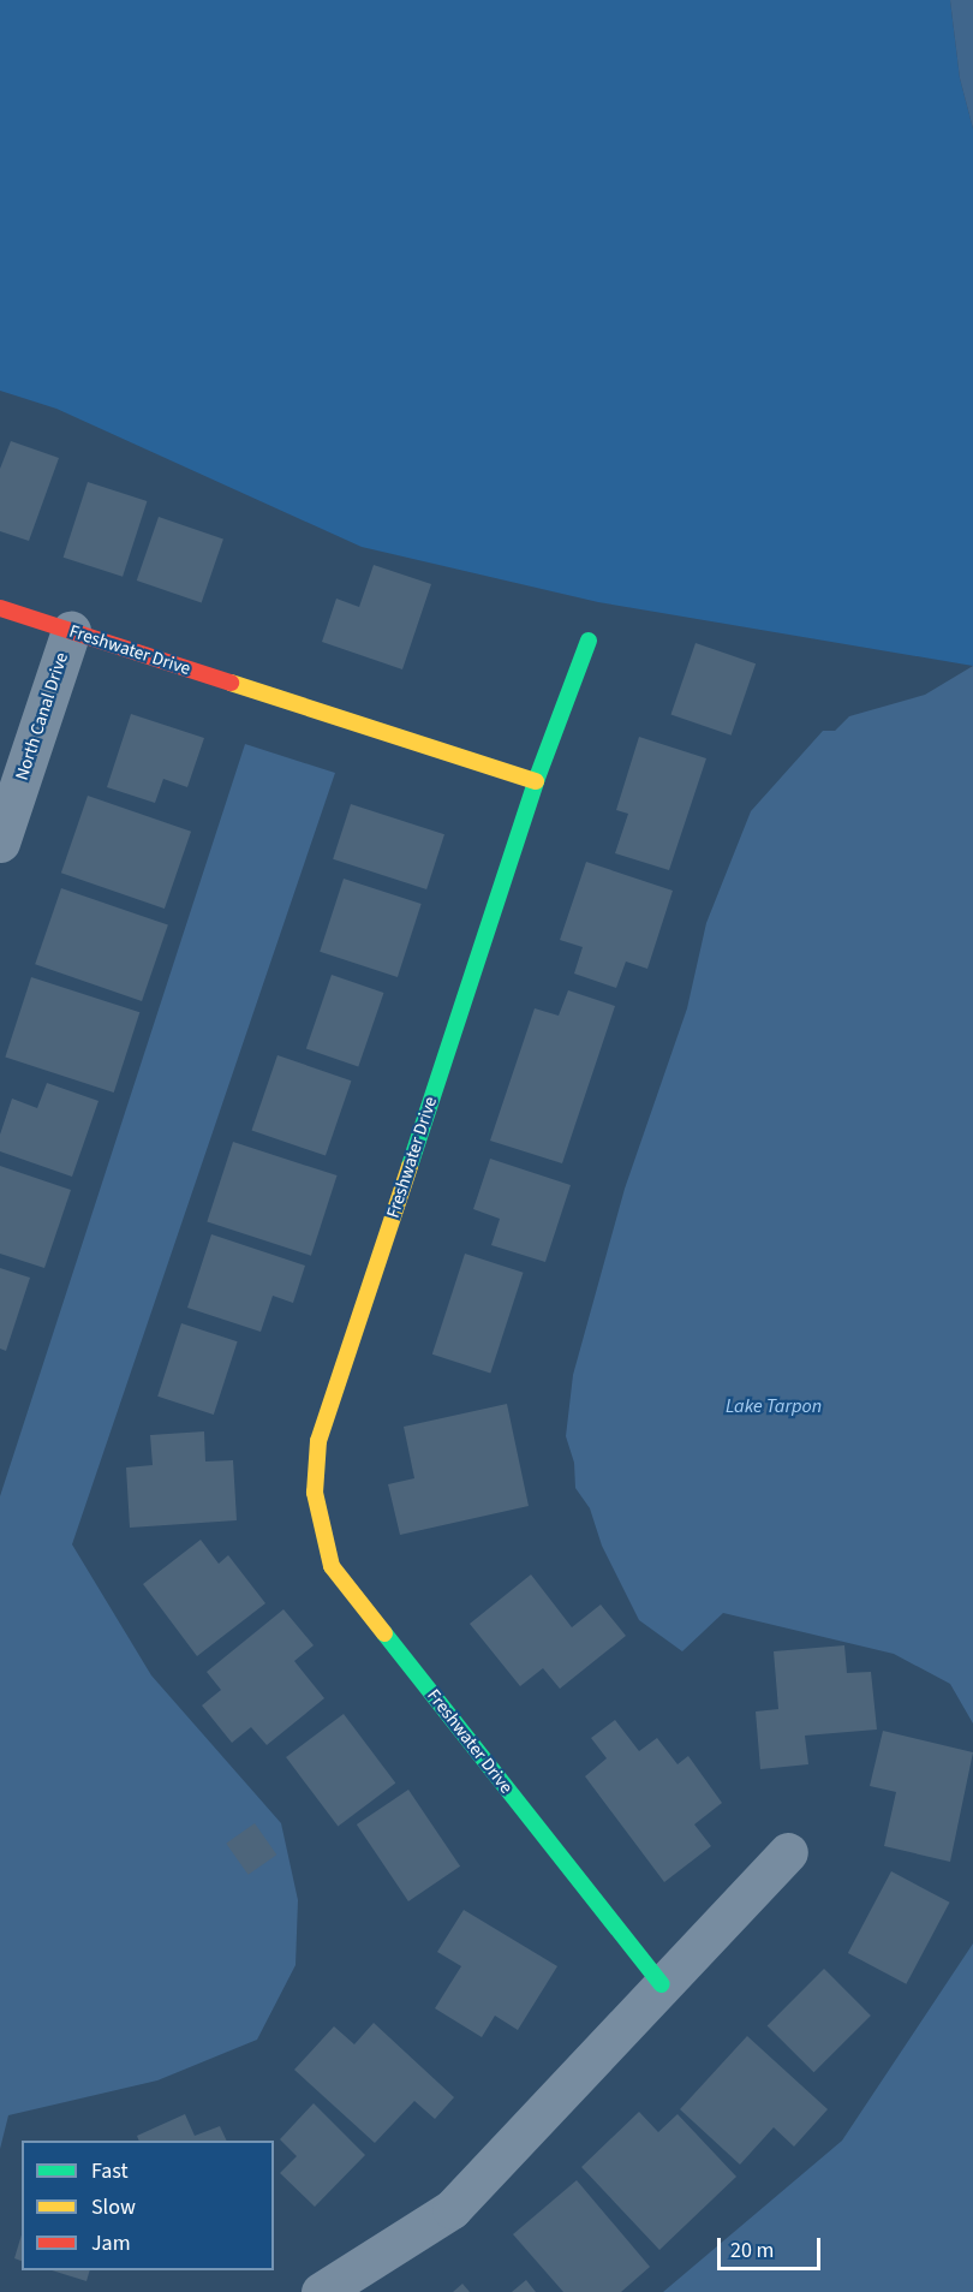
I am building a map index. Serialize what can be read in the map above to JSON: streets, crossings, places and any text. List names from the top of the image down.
{
  "streets": {
    "street": ["Freshwater Drive", "North Canal Drive"]
  },
  "crossings": [
    ["Freshwater Drive", "North Canal Drive"]
  ],
  "water": ["Lake Tarpon"],
  "legend": ["Fast", "Slow", "Jam"],
  "scale_bar": "20 m"
}
